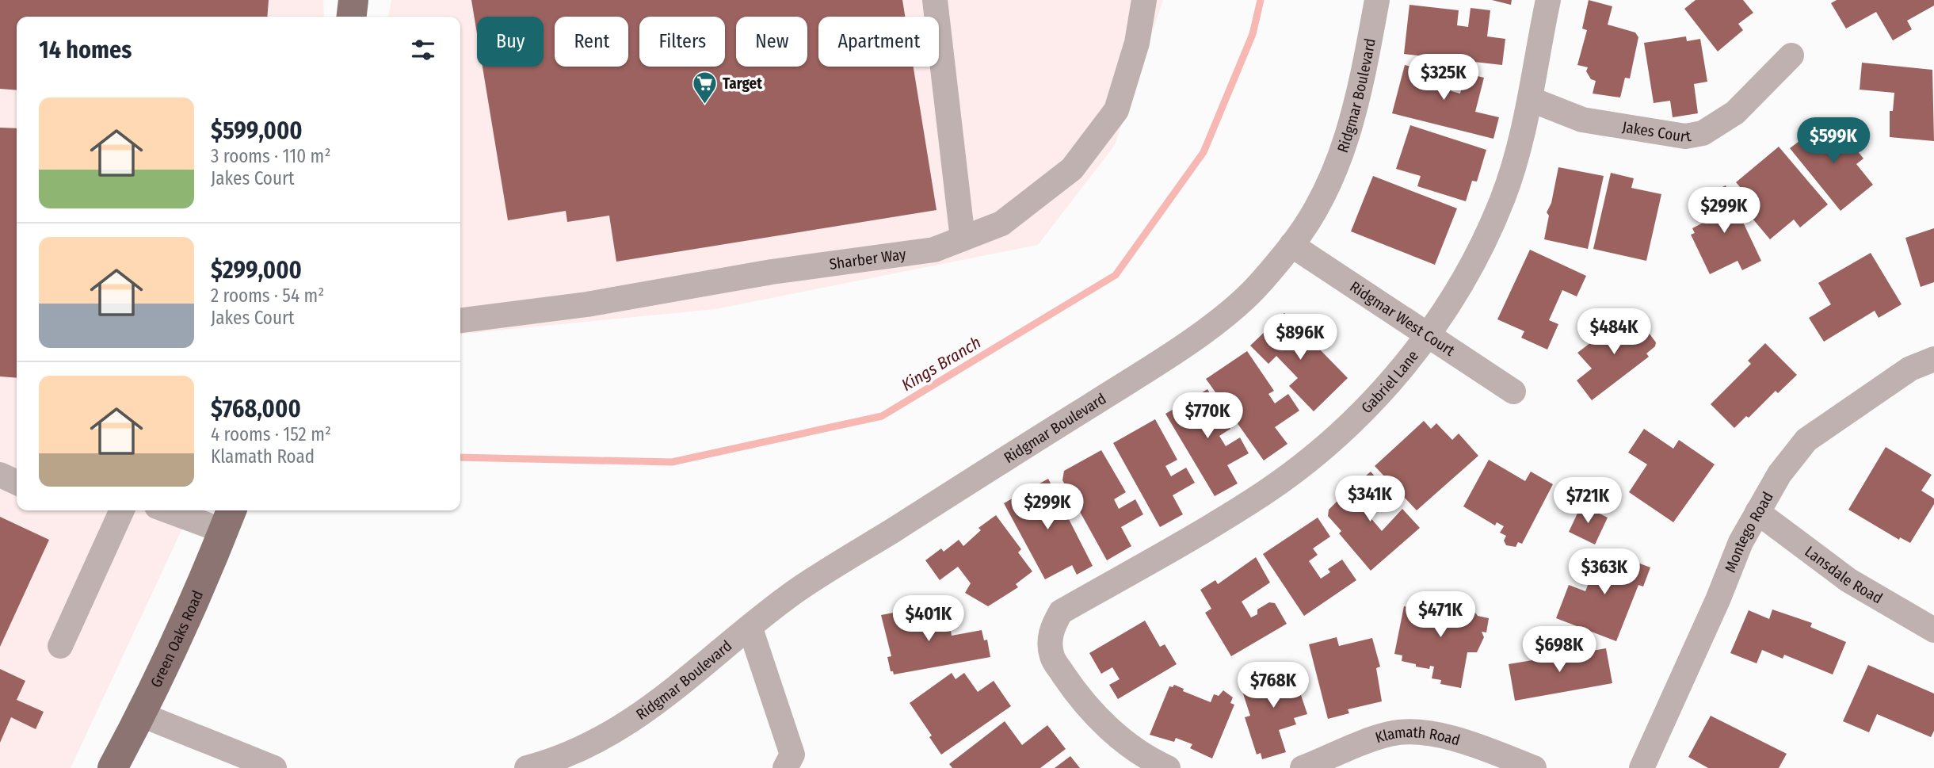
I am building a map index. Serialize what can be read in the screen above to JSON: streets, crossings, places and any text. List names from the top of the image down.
{
  "streets": {
    "main road": ["Green Oaks Road"],
    "street": [
      "Ridgmar Boulevard",
      "Jakes Court",
      "Sharber Way",
      "Ridgmar West Court",
      "Gabriel Lane",
      "Montego Road",
      "Lansdale Road",
      "Klamath Road"
    ]
  },
  "crossings": [
    ["Ridgmar Boulevard", "Ridgmar West Court"],
    ["Jakes Court", "Gabriel Lane"],
    ["Ridgmar West Court", "Gabriel Lane"],
    ["Montego Road", "Lansdale Road"]
  ],
  "water": ["Kings Branch"],
  "places": {
    "supermarket": ["Target"]
  },
  "page": {
    "chip": [
      "Buy",
      "Rent",
      "Filters",
      "New",
      "Apartment"
    ],
    "heading": "14 homes",
    "price": [
      "$325K",
      "$599K",
      "$299K",
      "$484K",
      "$896K",
      "$770K",
      "$341K",
      "$721K",
      "$299K",
      "$363K",
      "$471K",
      "$401K",
      "$698K",
      "$768K"
    ],
    "list": [
      {
        "name": "$599,000",
        "note": "3 rooms · 110 m² · Jakes Court"
      },
      {
        "name": "$299,000",
        "note": "2 rooms · 54 m² · Jakes Court"
      },
      {
        "name": "$768,000",
        "note": "4 rooms · 152 m² · Klamath Road"
      }
    ]
  }
}
